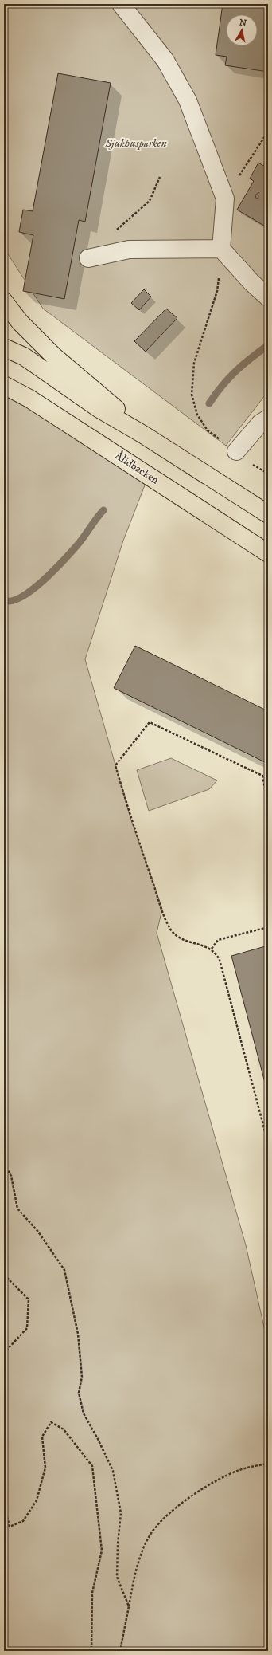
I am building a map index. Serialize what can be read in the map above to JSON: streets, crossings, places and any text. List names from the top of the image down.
{
  "streets": {
    "main road": ["Ålidbacken"]
  },
  "parks": ["Sjukhusparken"],
  "house_numbers": ["6"],
  "north": "top"
}
